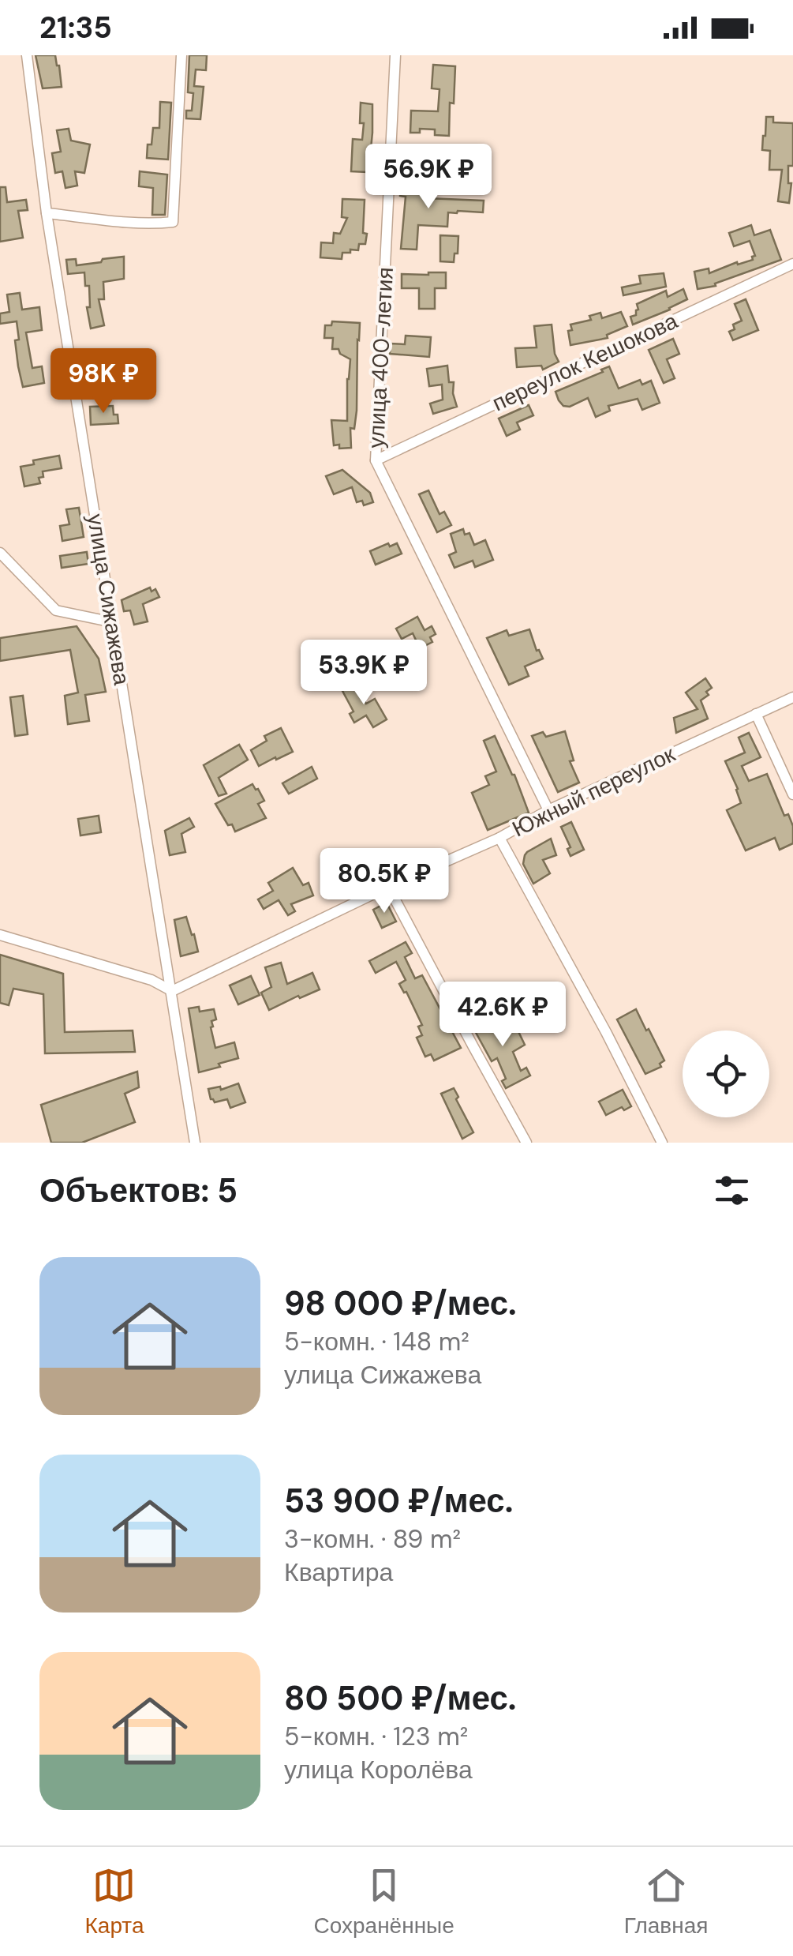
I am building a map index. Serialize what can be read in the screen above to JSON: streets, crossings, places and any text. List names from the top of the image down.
{
  "streets": {
    "street": [
      "улица 400-летия",
      "переулок Кешокова",
      "улица Сижажева",
      "Южный переулок"
    ]
  },
  "crossings": [
    ["улица 400-летия", "переулок Кешокова"],
    ["улица 400-летия", "Южный переулок"],
    ["улица Сижажева", "Южный переулок"]
  ],
  "page": {
    "status": "21:35",
    "price": [
      "56.9K ₽",
      "98K ₽",
      "53.9K ₽",
      "80.5K ₽",
      "42.6K ₽"
    ],
    "heading": "Объектов: 5",
    "list": [
      {
        "name": "98 000 ₽/мес.",
        "note": "5-комн. · 148 m² · улица Сижажева"
      },
      {
        "name": "53 900 ₽/мес.",
        "note": "3-комн. · 89 m² · Квартира"
      },
      {
        "name": "80 500 ₽/мес.",
        "note": "5-комн. · 123 m² · улица Королёва"
      }
    ],
    "tabs": ["Карта", "Сохранённые", "Главная"]
  }
}
